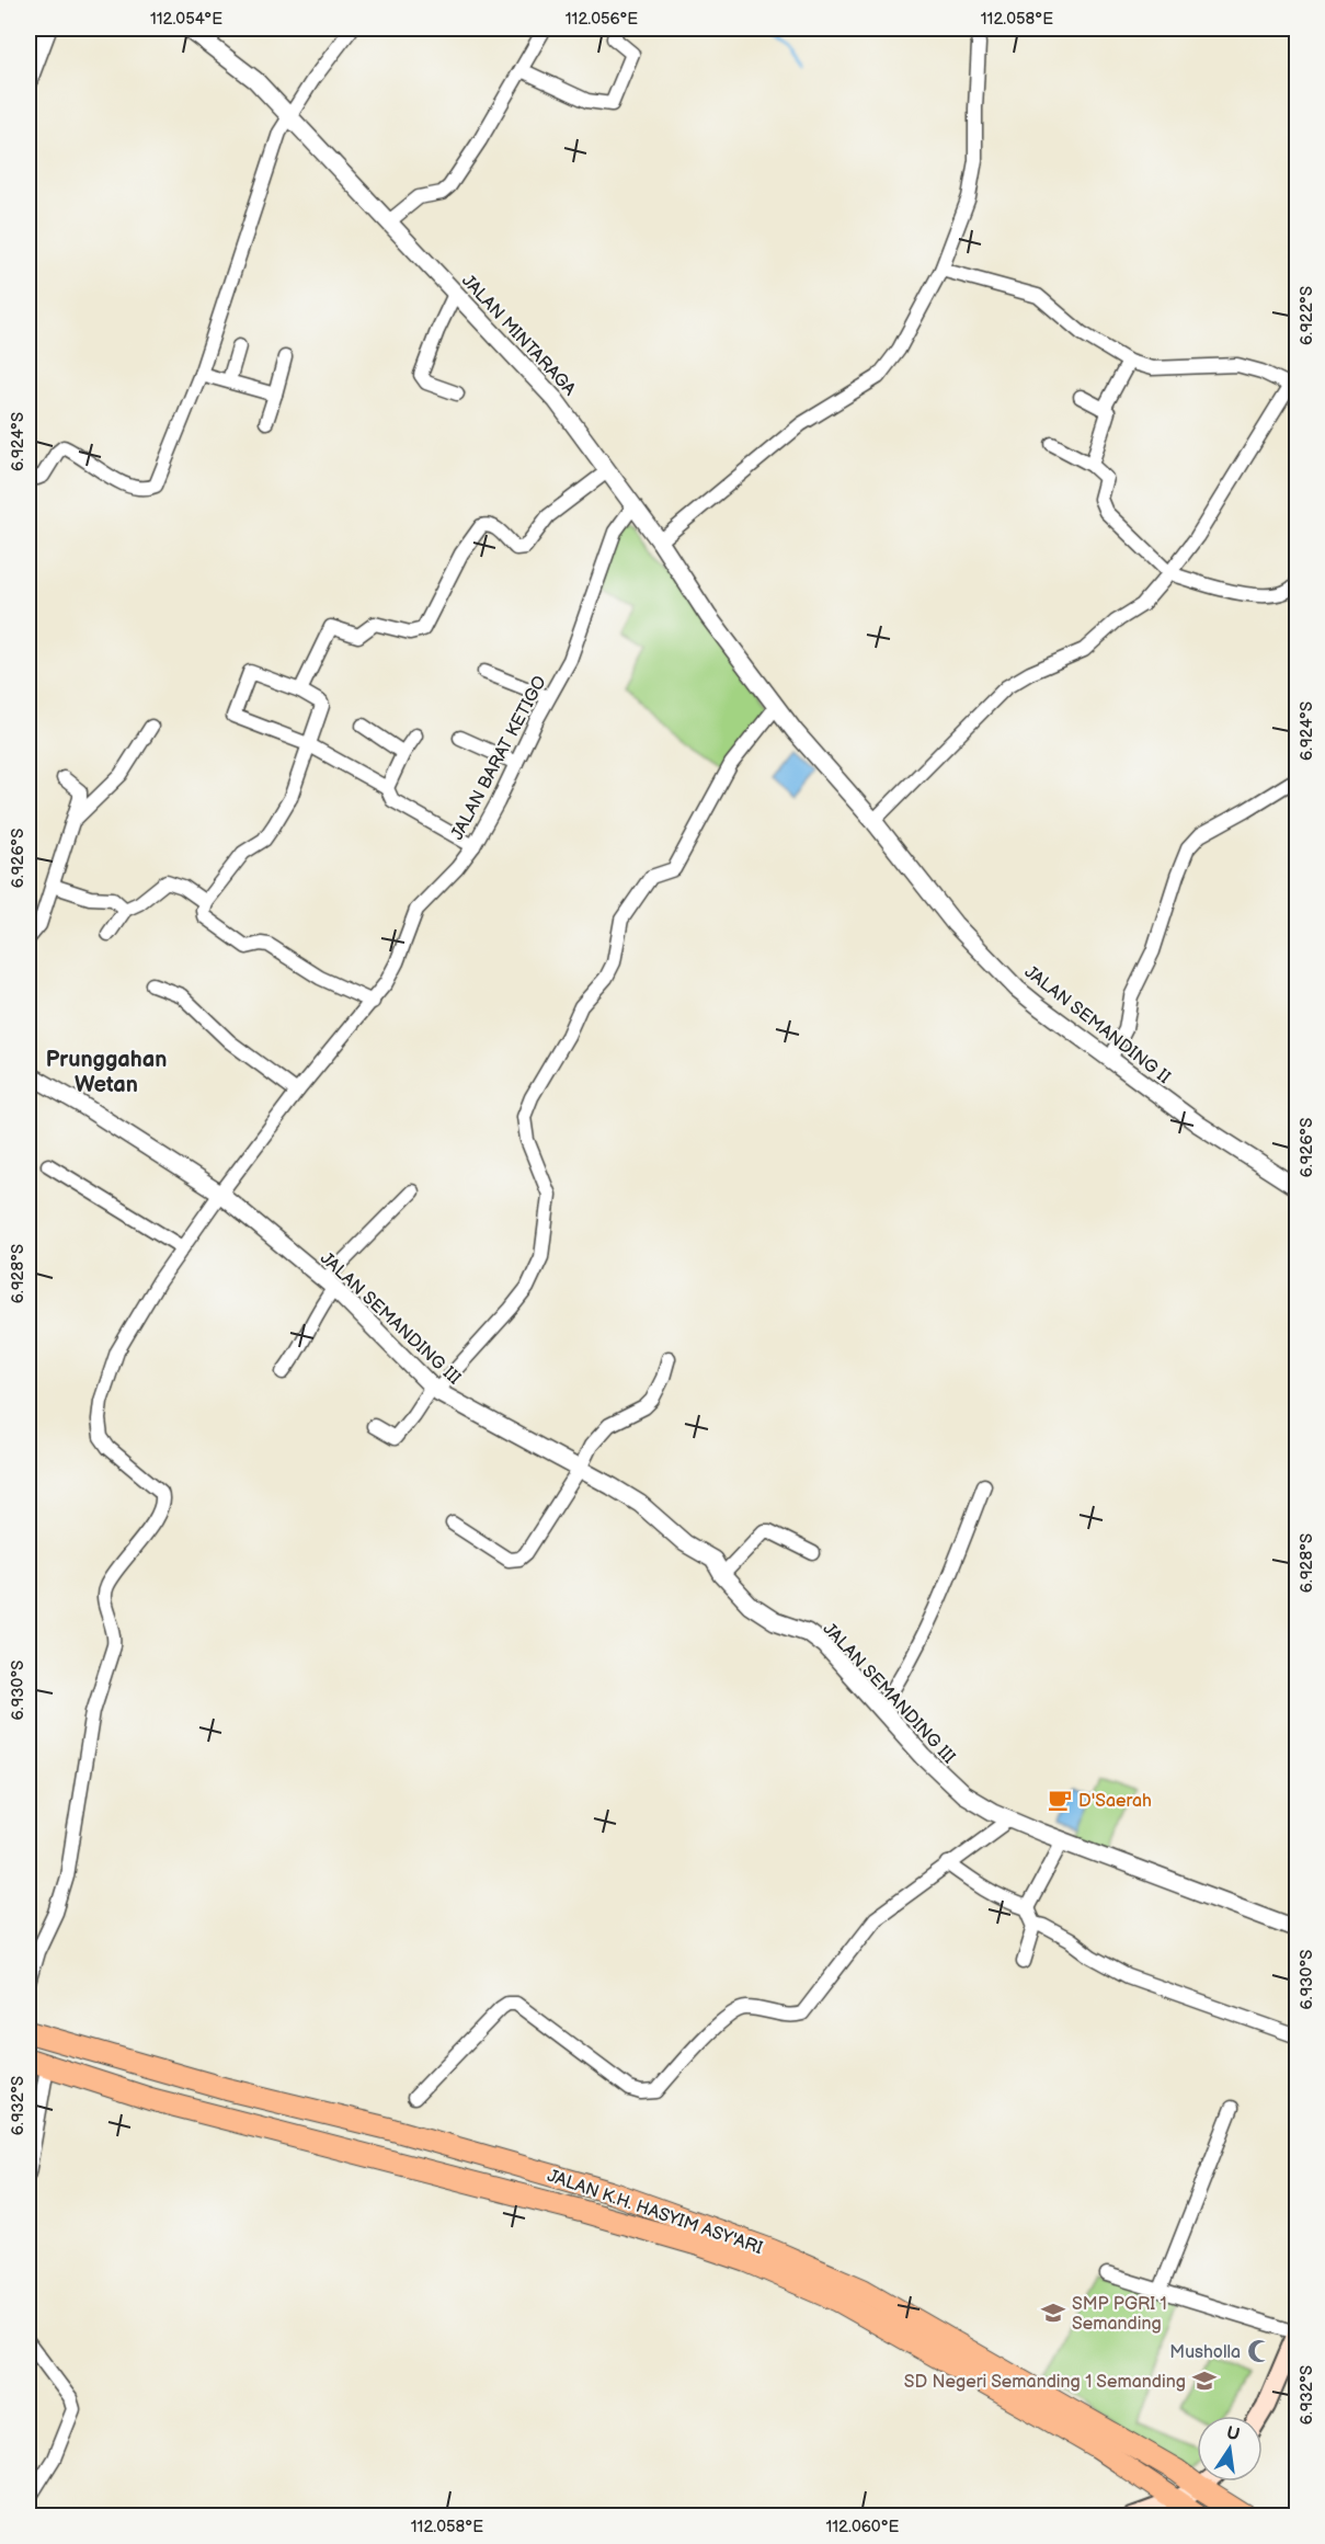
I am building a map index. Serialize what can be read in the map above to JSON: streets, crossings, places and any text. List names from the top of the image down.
{
  "streets": {
    "highway": ["JALAN K.H. HASYIM ASY'ARI"],
    "street": [
      "JALAN MINTARAGA",
      "JALAN BARAT KETIGO",
      "JALAN SEMANDING II",
      "JALAN SEMANDING III"
    ]
  },
  "crossings": [
    ["JALAN MINTARAGA", "JALAN BARAT KETIGO"],
    ["JALAN MINTARAGA", "JALAN SEMANDING II"],
    ["JALAN BARAT KETIGO", "JALAN SEMANDING III"]
  ],
  "districts": ["Prunggahan Wetan"],
  "places": {
    "cafe": ["D'Saerah"],
    "school or university": ["SMP PGRI 1 Semanding", "SD Negeri Semanding 1 Semanding"],
    "mosque": ["Musholla"]
  },
  "north": "top",
  "coordinates": [
    "112.054°E",
    "112.056°E",
    "112.058°E",
    "6.922°S",
    "6.924°S",
    "6.926°S",
    "6.928°S",
    "6.930°S",
    "6.932°S",
    "112.060°E"
  ]
}
